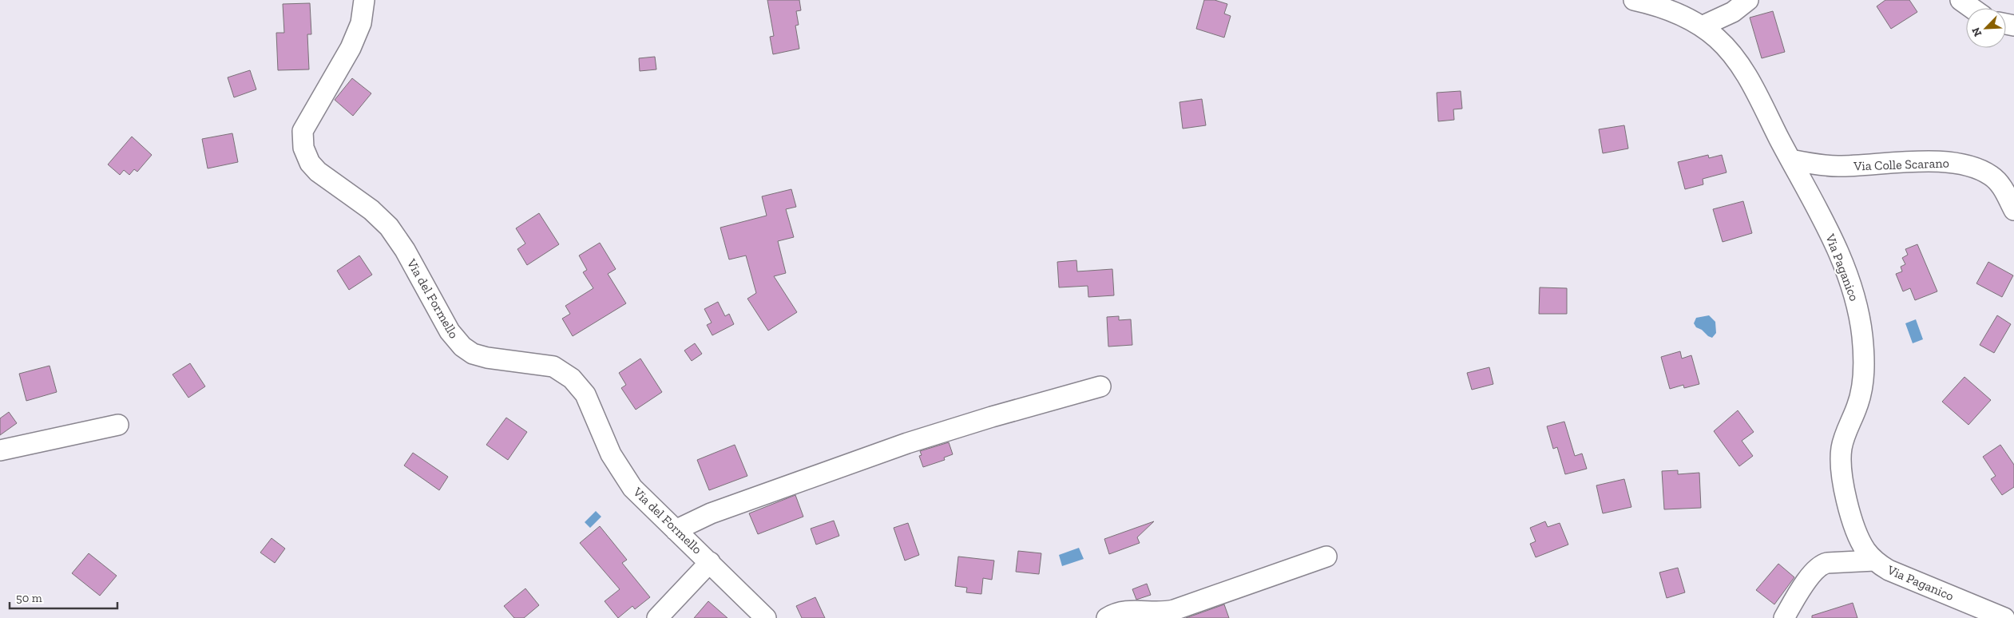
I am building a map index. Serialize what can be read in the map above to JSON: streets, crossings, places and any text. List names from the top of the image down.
{
  "streets": {
    "street": ["Via Colle Scarano", "Via Paganico", "Via del Formello"]
  },
  "crossings": [
    ["Via Colle Scarano", "Via Paganico"]
  ],
  "scale_bar": "50 m",
  "north": "bottom left"
}
